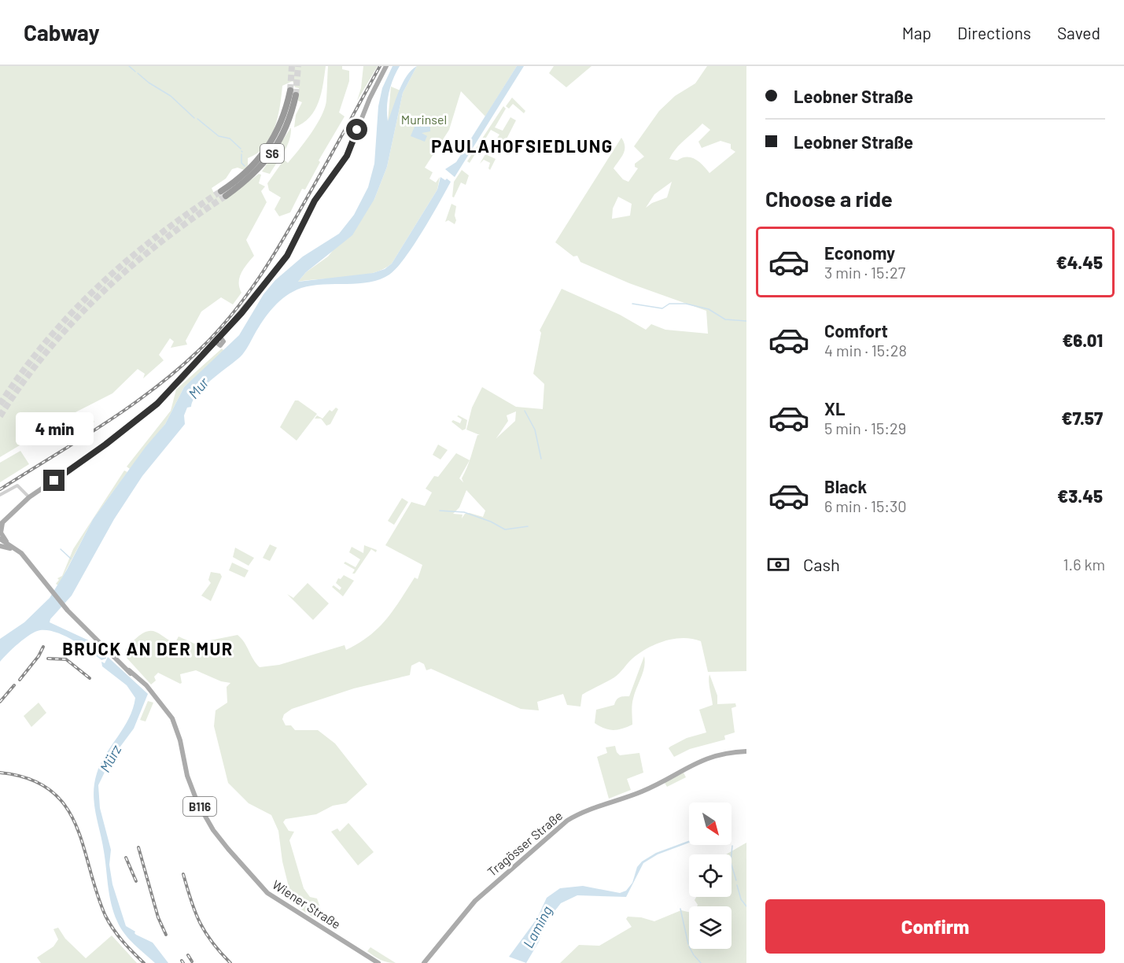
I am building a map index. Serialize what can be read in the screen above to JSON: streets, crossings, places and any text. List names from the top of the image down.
{
  "streets": {
    "highway": ["S6"],
    "main road": ["B116", "Tragösser Straße", "Wiener Straße"]
  },
  "districts": ["PAULAHOFSIEDLUNG", "BRUCK AN DER MUR"],
  "water": ["Mur", "Mürz", "Laming"],
  "parks": ["Murinsel"],
  "north": "bottom right",
  "page": {
    "header": "Cabway",
    "nav": ["Map", "Directions", "Saved"],
    "banner": ["Leobner Straße", "Leobner Straße"],
    "heading": "Choose a ride",
    "list": [
      {
        "name": "Economy",
        "note": "3 min · 15:27",
        "value": "€4.45"
      },
      {
        "name": "Comfort",
        "note": "4 min · 15:28",
        "value": "€6.01"
      },
      {
        "name": "XL",
        "note": "5 min · 15:29",
        "value": "€7.57"
      },
      {
        "name": "Black",
        "note": "6 min · 15:30",
        "value": "€3.45"
      }
    ],
    "bubble": "4 min",
    "pay": ["Cash", "1.6 km"],
    "buttons": "Confirm"
  }
}
